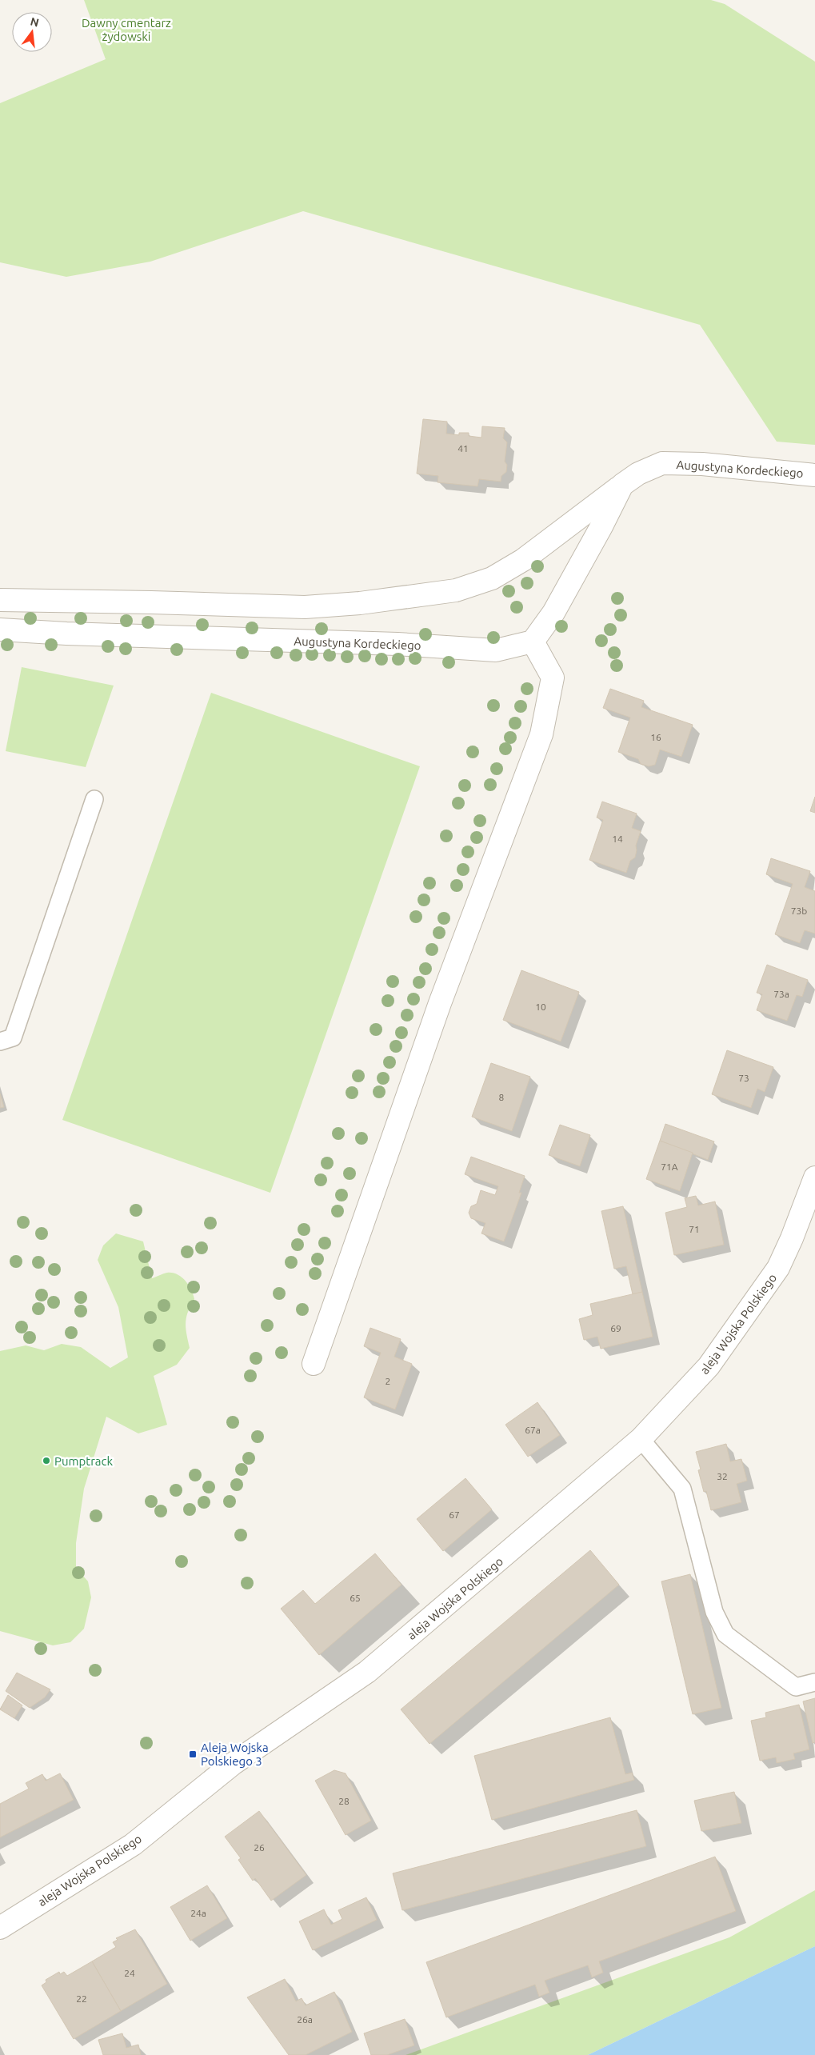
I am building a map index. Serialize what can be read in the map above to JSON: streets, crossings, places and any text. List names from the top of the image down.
{
  "streets": {
    "street": ["Augustyna Kordeckiego", "aleja Wojska Polskiego"]
  },
  "parks": ["Dawny cmentarz żydowski"],
  "places": {
    "other": ["Pumptrack"],
    "transit": ["Aleja Wojska Polskiego 3"]
  },
  "house_numbers": [
    "41",
    "16",
    "14",
    "73b",
    "73a",
    "10",
    "73",
    "8",
    "71A",
    "71",
    "69",
    "2",
    "67a",
    "32",
    "67",
    "65",
    "28",
    "26",
    "24a",
    "24",
    "22",
    "26a"
  ],
  "north": "top"
}
